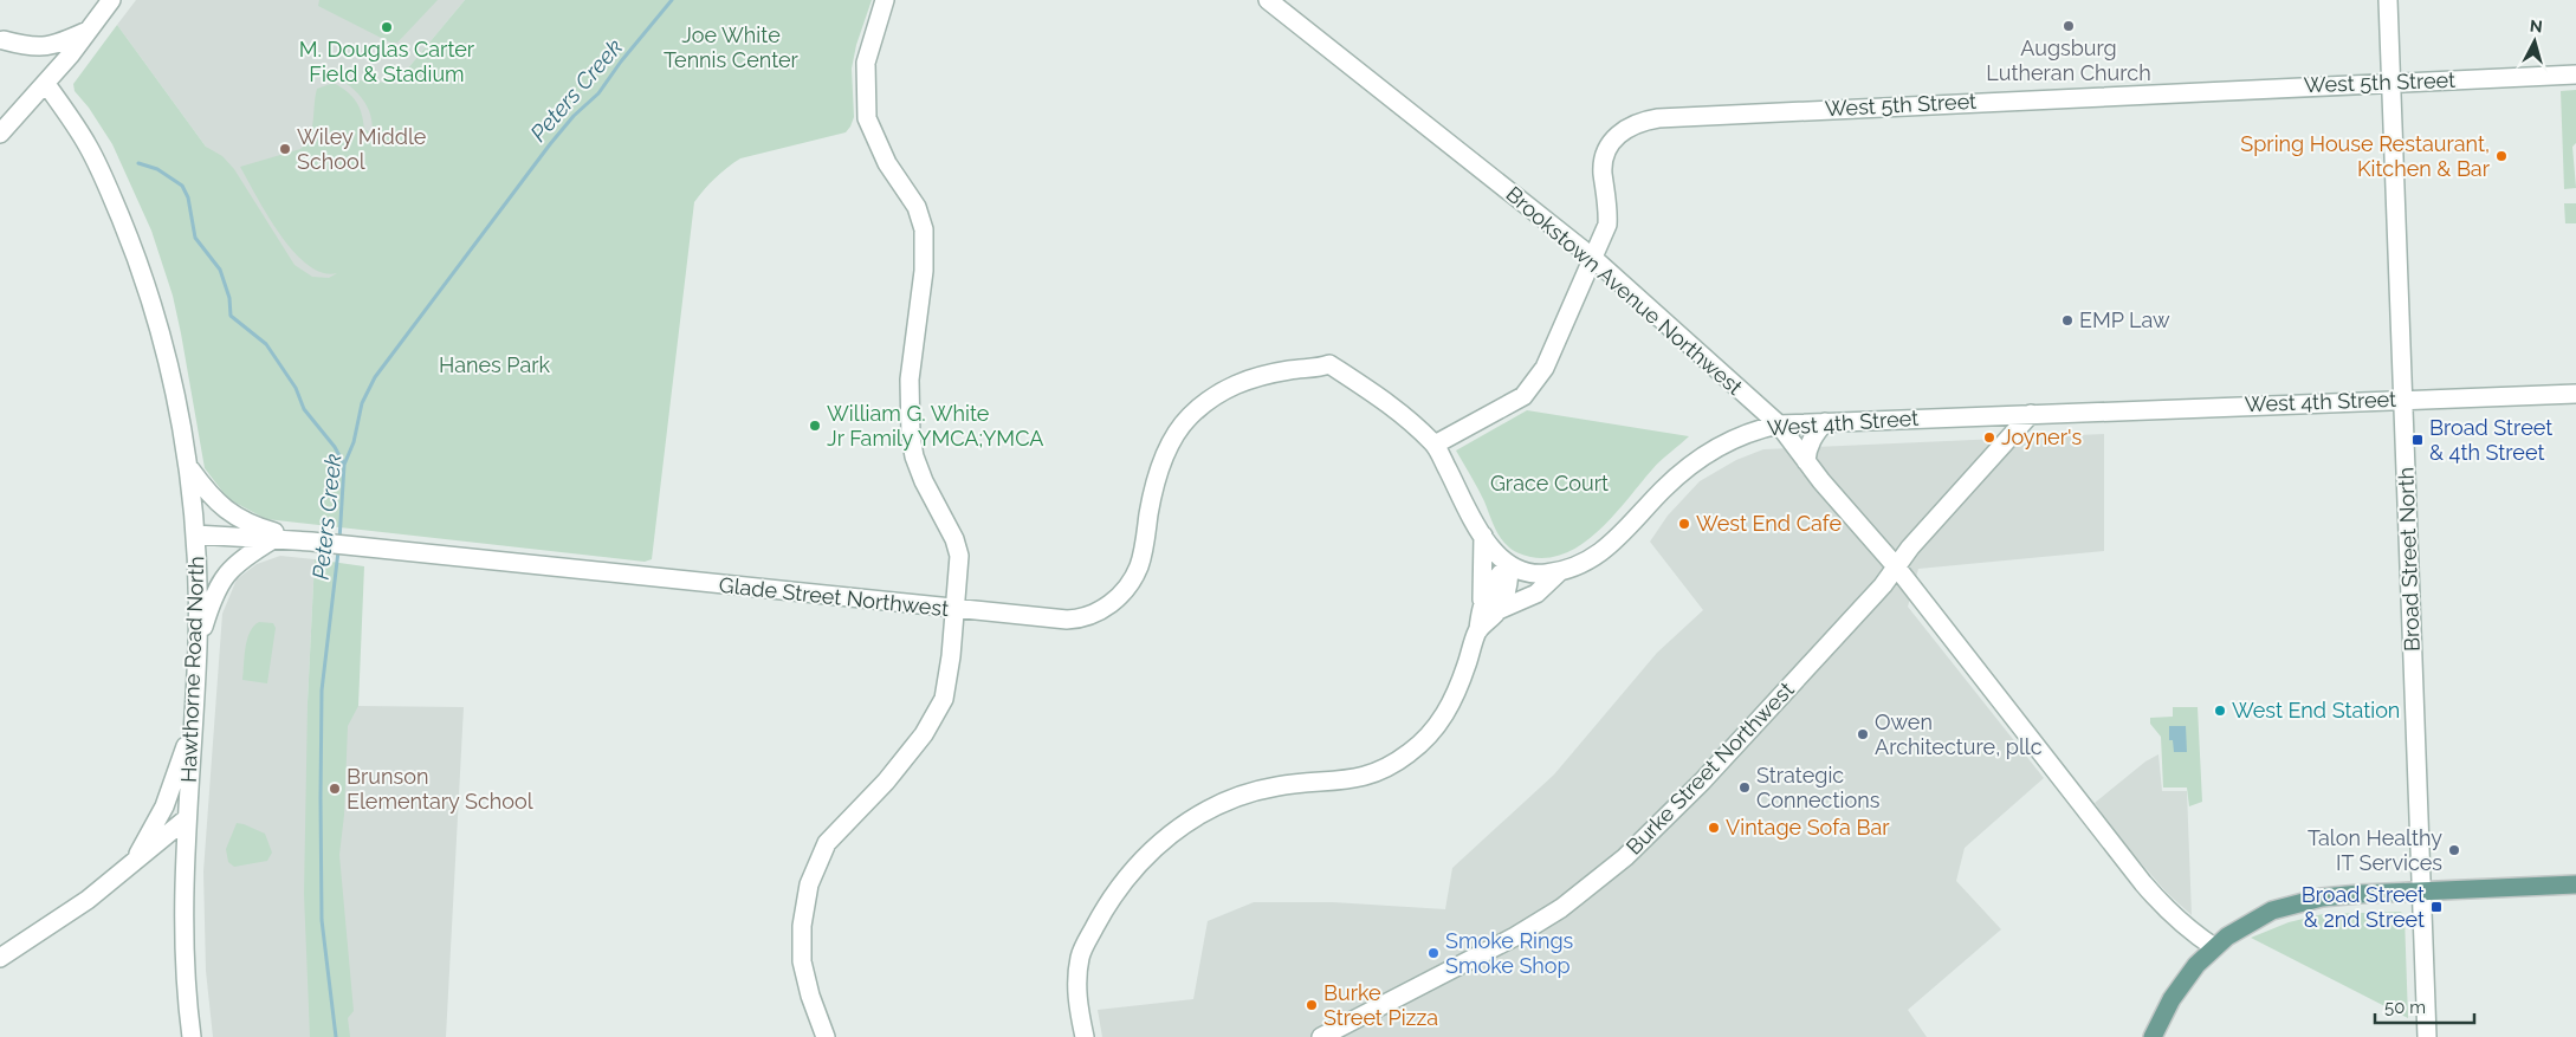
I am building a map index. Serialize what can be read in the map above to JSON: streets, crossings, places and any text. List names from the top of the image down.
{
  "streets": {
    "street": [
      "West 5th Street",
      "Brookstown Avenue Northwest",
      "West 4th Street",
      "Broad Street North",
      "Glade Street Northwest",
      "Hawthorne Road North",
      "Burke Street Northwest"
    ]
  },
  "crossings": [
    ["West 5th Street", "Brookstown Avenue Northwest"],
    ["West 5th Street", "Broad Street North"],
    ["West 5th Street", "Glade Street Northwest"],
    ["Brookstown Avenue Northwest", "West 4th Street"],
    ["Brookstown Avenue Northwest", "Burke Street Northwest"],
    ["West 4th Street", "Broad Street North"],
    ["West 4th Street", "Burke Street Northwest"],
    ["Glade Street Northwest", "Hawthorne Road North"]
  ],
  "water": ["Peters Creek"],
  "parks": ["Joe White Tennis Center", "Hanes Park", "Grace Court"],
  "places": {
    "other": [
      "Augsburg Lutheran Church",
      "M. Douglas Carter Field & Stadium",
      "Wiley Middle School",
      "Spring House Restaurant, Kitchen & Bar",
      "EMP Law",
      "William G. White Jr Family YMCA;YMCA",
      "Joyner's",
      "West End Cafe",
      "West End Station",
      "Owen Architecture, pllc",
      "Strategic Connections",
      "Brunson Elementary School",
      "Vintage Sofa Bar",
      "Talon Healthy IT Services",
      "Smoke Rings Smoke Shop",
      "Burke Street Pizza"
    ],
    "transit": ["Broad Street & 4th Street", "Broad Street & 2nd Street"]
  },
  "scale_bar": "50 m",
  "north": "top"
}
